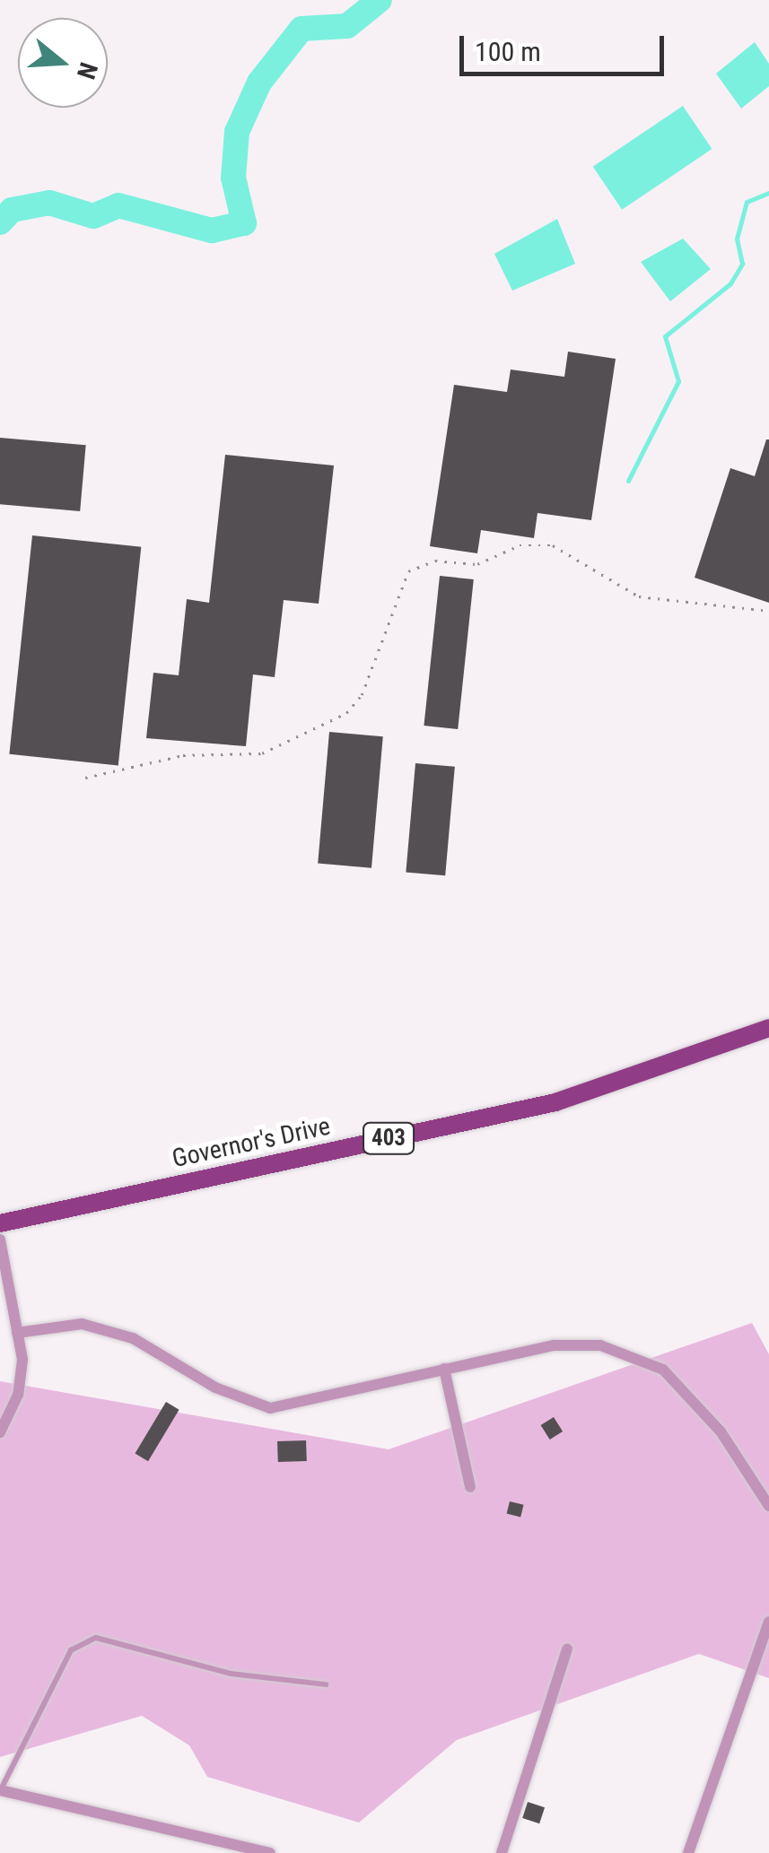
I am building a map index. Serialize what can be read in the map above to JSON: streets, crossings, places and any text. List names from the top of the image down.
{
  "streets": {
    "main road": ["403", "Governor's Drive"]
  },
  "scale_bar": "100 m",
  "north": "right"
}
